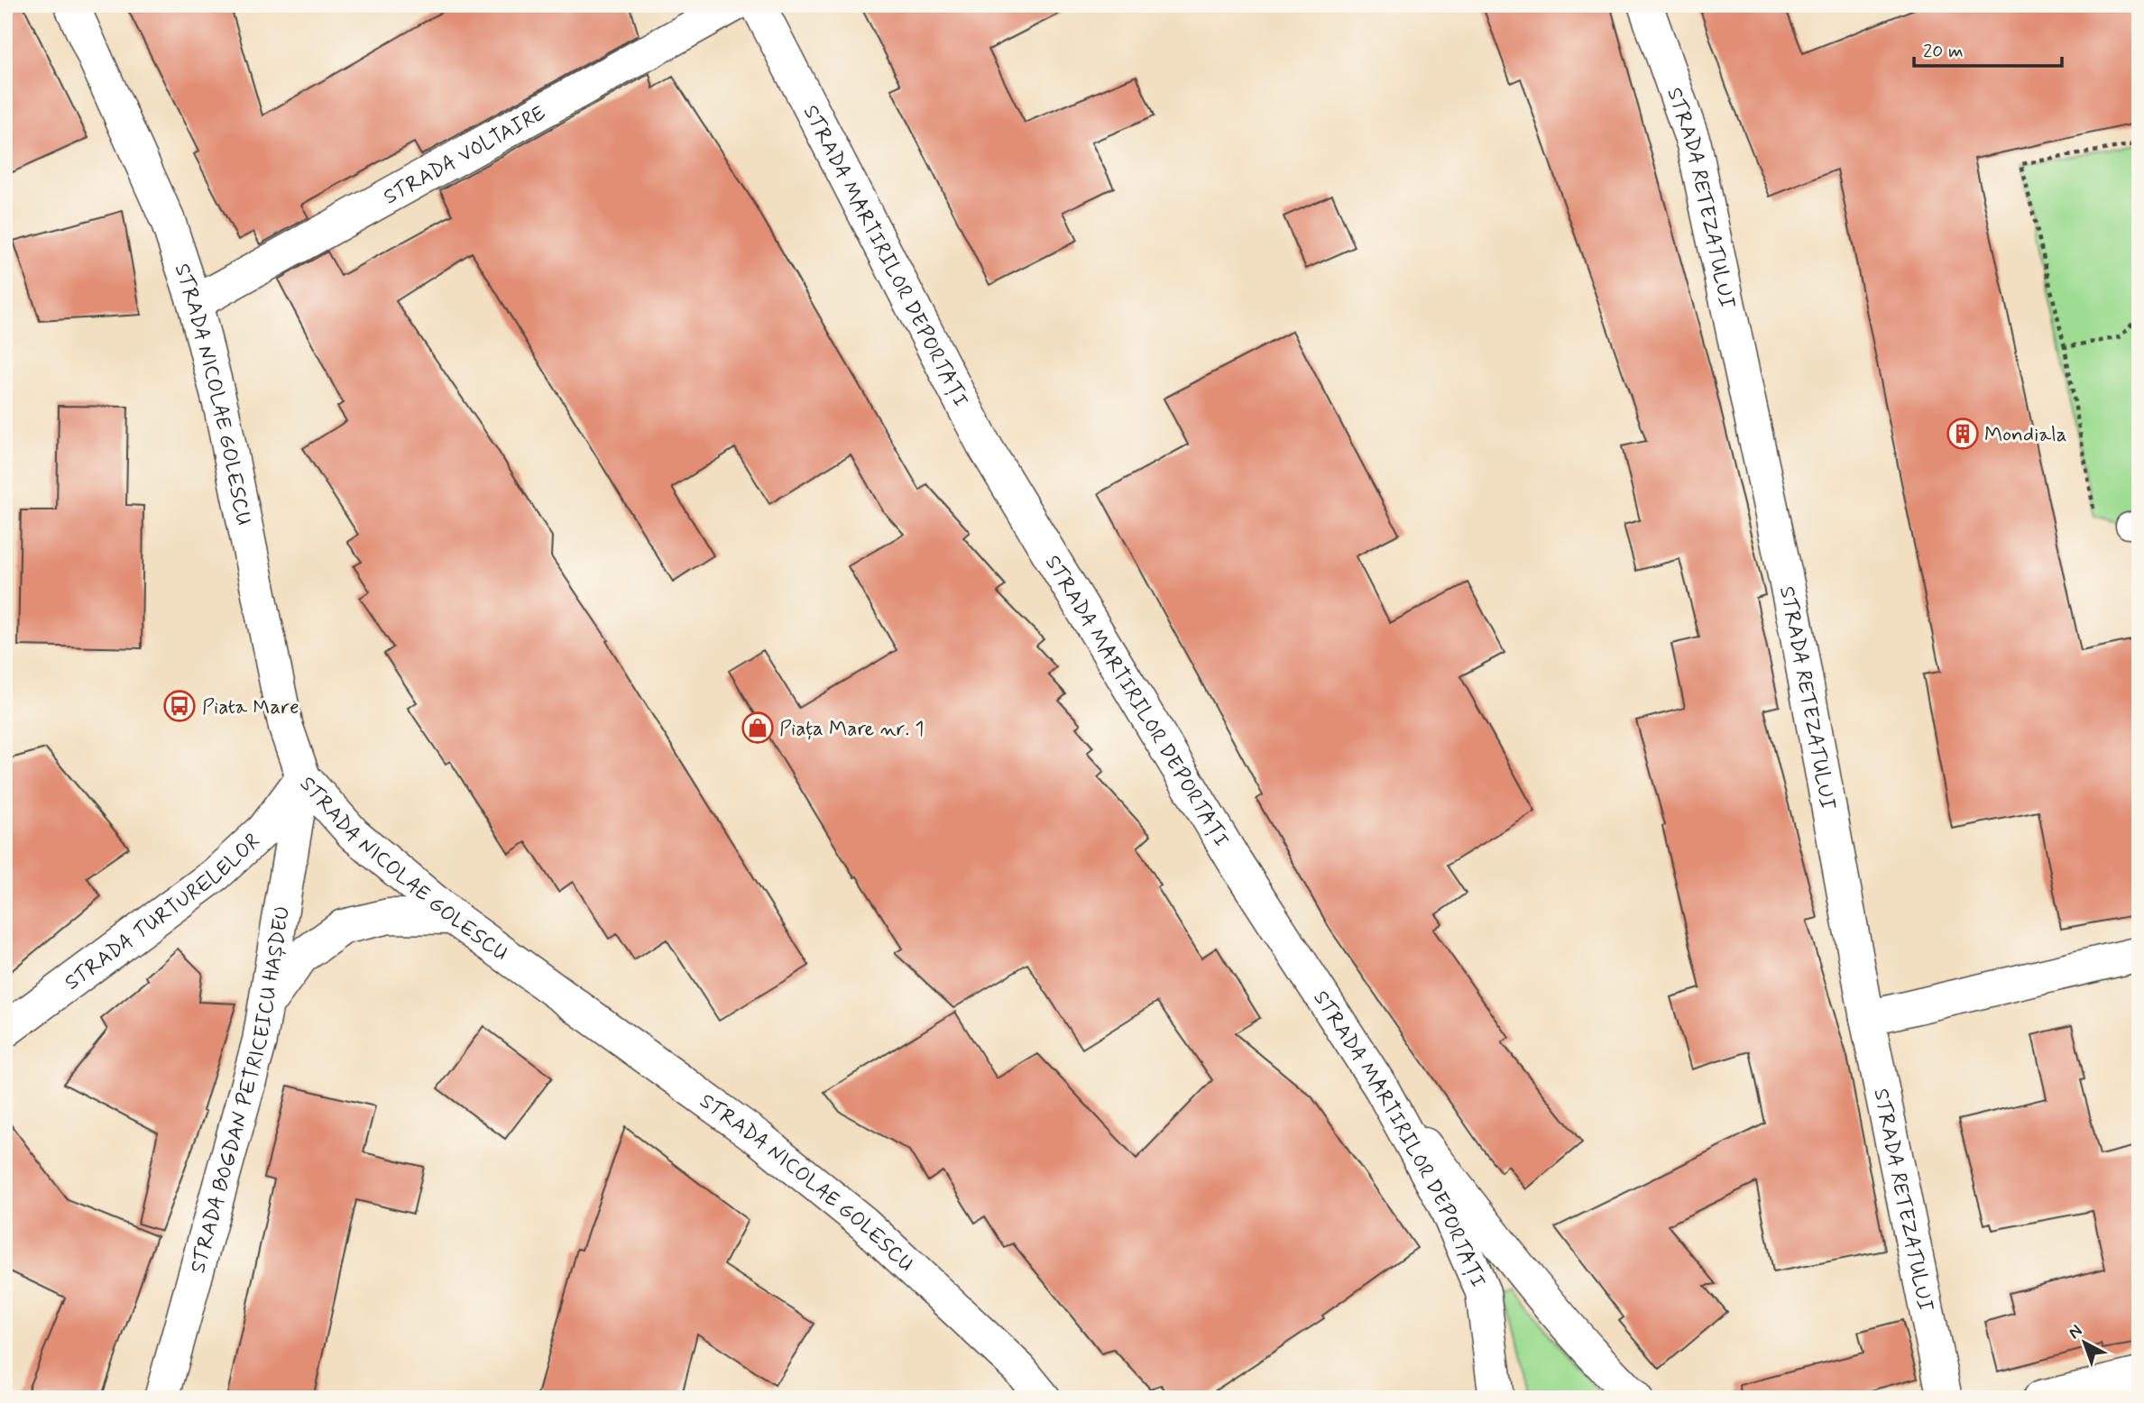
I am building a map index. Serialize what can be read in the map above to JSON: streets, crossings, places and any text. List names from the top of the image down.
{
  "streets": {
    "street": [
      "STRADA VOLTAIRE",
      "STRADA RETEZATULUI",
      "STRADA MARTIRILOR DEPORTAȚI",
      "STRADA NICOLAE GOLESCU",
      "STRADA TURTURELELOR",
      "STRADA BOGDAN PETRICEICU HAȘDEU"
    ]
  },
  "crossings": [
    ["STRADA VOLTAIRE", "STRADA NICOLAE GOLESCU"],
    ["STRADA NICOLAE GOLESCU", "STRADA TURTURELELOR"],
    ["STRADA NICOLAE GOLESCU", "STRADA BOGDAN PETRICEICU HAȘDEU"],
    ["STRADA TURTURELELOR", "STRADA BOGDAN PETRICEICU HAȘDEU"]
  ],
  "places": {
    "building": ["Mondiala"],
    "bus stop": ["Piata Mare"],
    "shop": ["Piața Mare nr. 1"]
  },
  "scale_bar": "20 m",
  "north": "top left"
}
